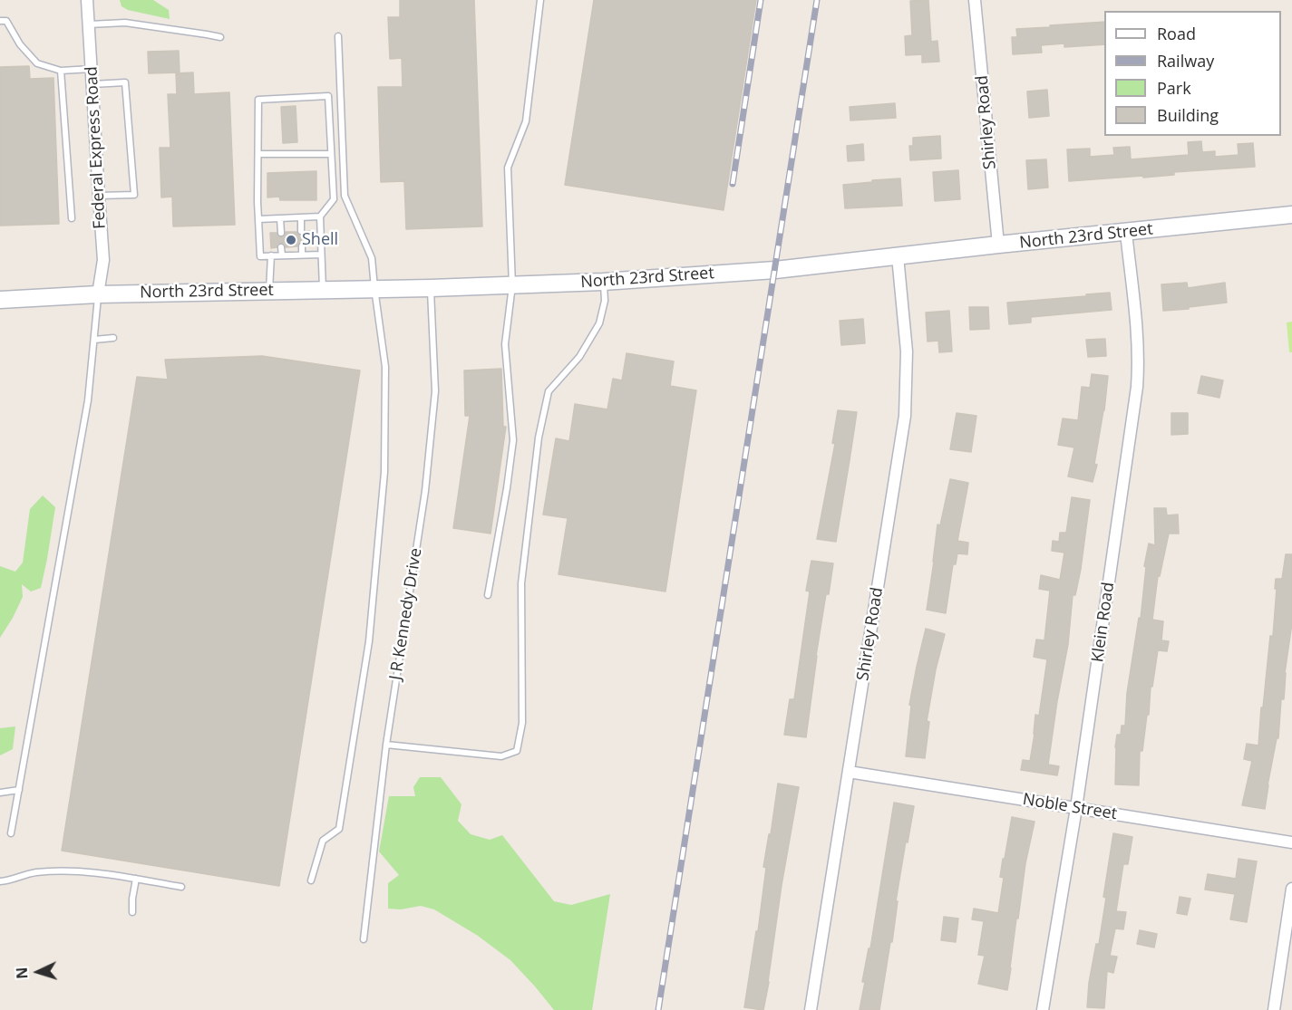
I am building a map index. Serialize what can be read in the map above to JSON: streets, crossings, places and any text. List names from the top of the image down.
{
  "streets": {
    "main road": ["North 23rd Street"],
    "street": [
      "Shirley Road",
      "Federal Express Road",
      "Klein Road",
      "Noble Street"
    ],
    "lane": ["J R Kennedy Drive"]
  },
  "crossings": [
    ["Shirley Road", "North 23rd Street"],
    ["Shirley Road", "Noble Street"],
    ["Federal Express Road", "North 23rd Street"],
    ["North 23rd Street", "J R Kennedy Drive"],
    ["North 23rd Street", "Klein Road"],
    ["Klein Road", "Noble Street"]
  ],
  "places": ["Shell"],
  "legend": [
    "Road",
    "Railway",
    "Park",
    "Building"
  ],
  "north": "left"
}
